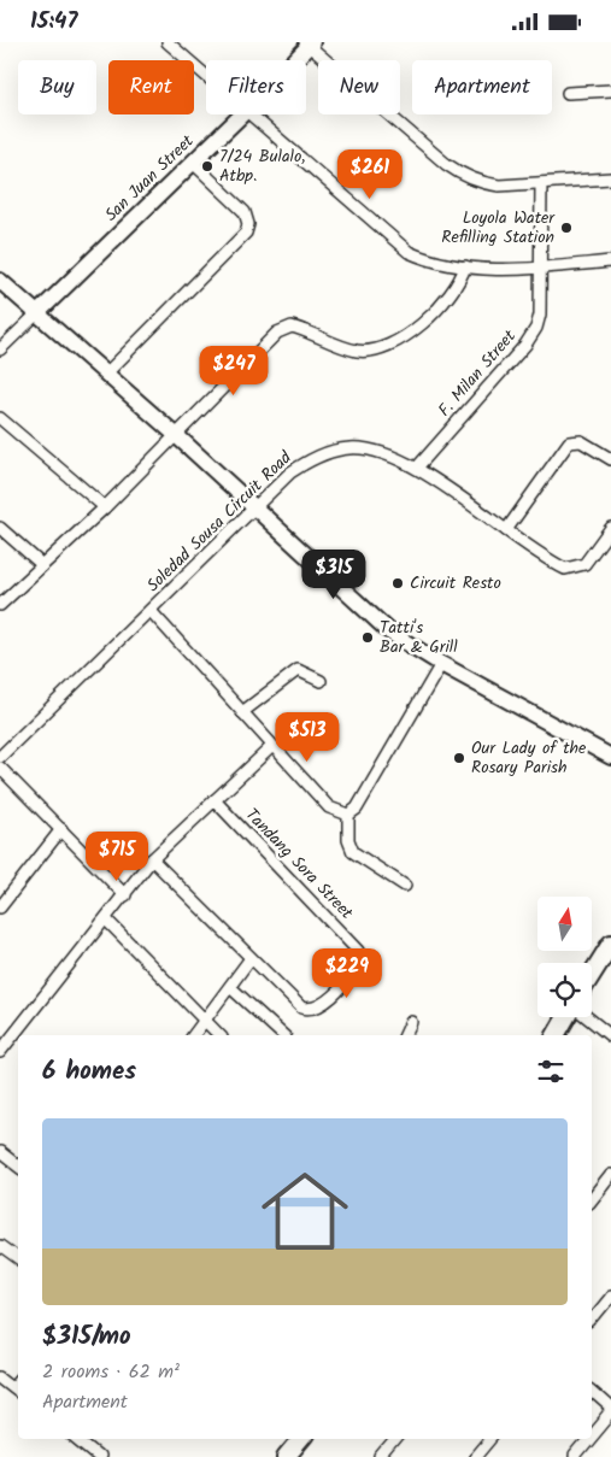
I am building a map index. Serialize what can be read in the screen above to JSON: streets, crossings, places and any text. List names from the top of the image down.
{
  "streets": {
    "main road": ["San Juan Street"],
    "street": ["F. Milan Street", "Soledad Sousa Circuit Road", "Tandang Sora Street"]
  },
  "crossings": [
    ["F. Milan Street", "Soledad Sousa Circuit Road"]
  ],
  "places": [
    "7/24 Bulalo, Atbp.",
    "Loyola Water Refilling Station",
    "Circuit Resto",
    "Tatti's Bar & Grill",
    "Our Lady of the Rosary Parish"
  ],
  "north": "top",
  "page": {
    "status": "15:47",
    "chip": [
      "Buy",
      "Rent",
      "Filters",
      "New",
      "Apartment"
    ],
    "price": [
      "$261",
      "$247",
      "$315",
      "$513",
      "$715",
      "$229"
    ],
    "heading": "6 homes",
    "list": [
      {
        "name": "$315/mo",
        "note": "2 rooms · 62 m² · Apartment"
      }
    ]
  }
}
